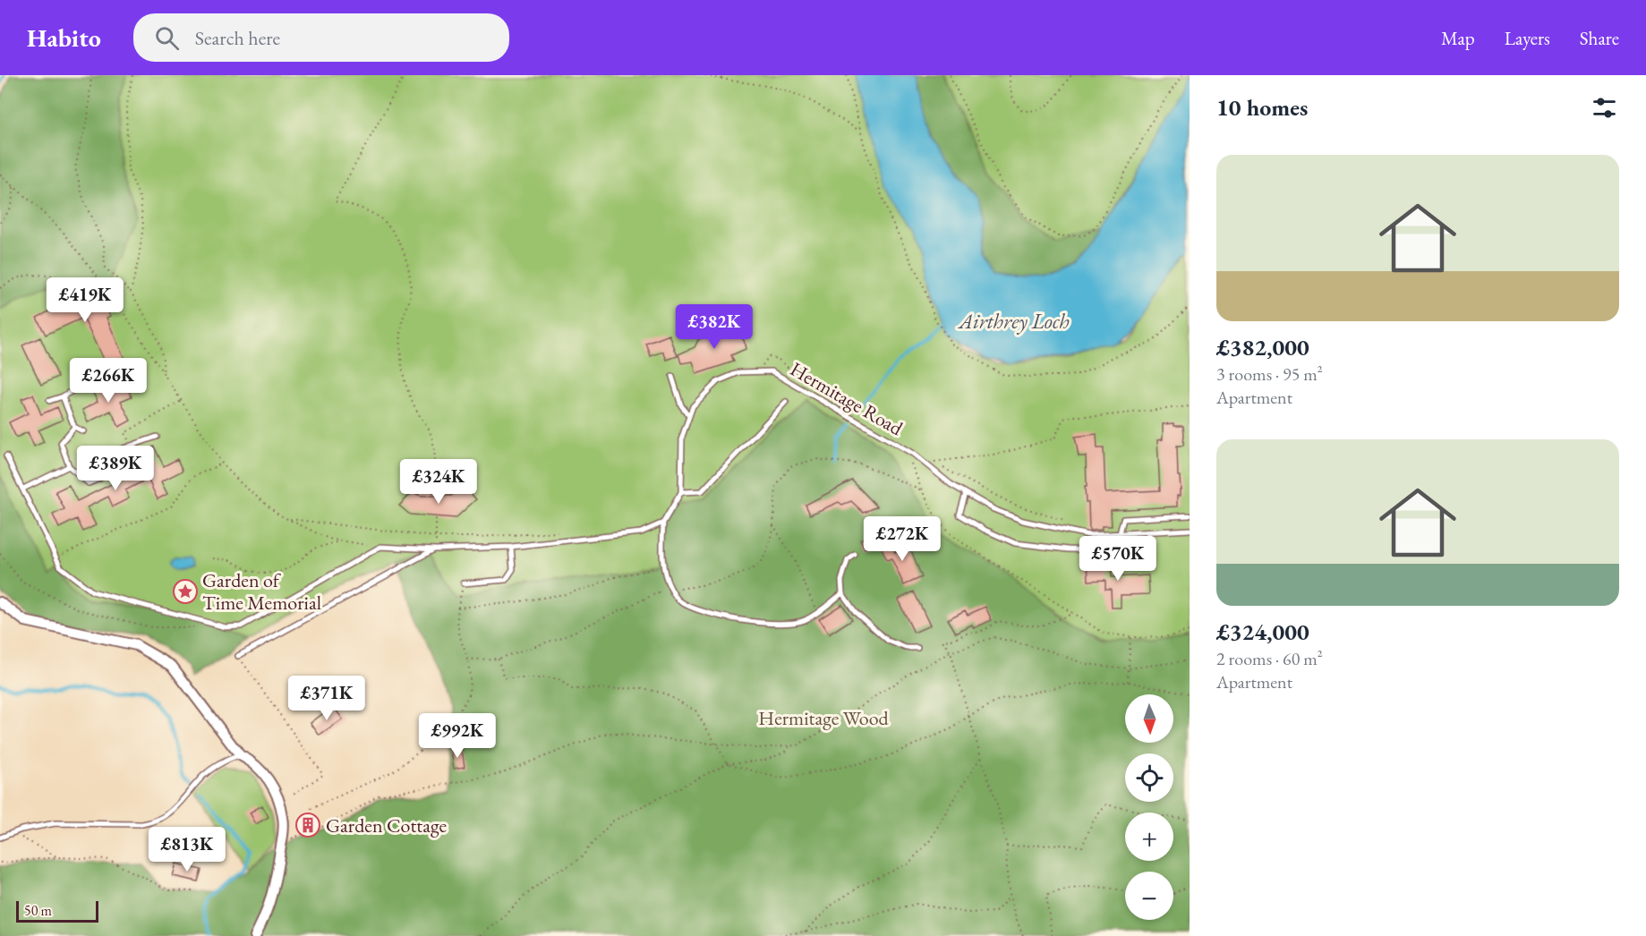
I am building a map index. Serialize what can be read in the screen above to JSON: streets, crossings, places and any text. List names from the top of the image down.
{
  "streets": {
    "lane": ["Hermitage Road"]
  },
  "water": ["Airthrey Loch"],
  "parks": ["Hermitage Wood"],
  "places": {
    "place": ["Garden of Time Memorial"],
    "building": ["Garden Cottage"]
  },
  "scale_bar": "50 m",
  "north": "bottom",
  "page": {
    "header": "Habito",
    "search": "Search here",
    "nav": ["Map", "Layers", "Share"],
    "heading": "10 homes",
    "list": [
      {
        "name": "£382,000",
        "note": "3 rooms · 95 m² · Apartment"
      },
      {
        "name": "£324,000",
        "note": "2 rooms · 60 m² · Apartment"
      }
    ],
    "price": [
      "£419K",
      "£382K",
      "£266K",
      "£389K",
      "£324K",
      "£272K",
      "£570K",
      "£371K",
      "£992K",
      "£813K"
    ],
    "map_buttons": ["+", "−"],
    "scale": "50 m"
  }
}
